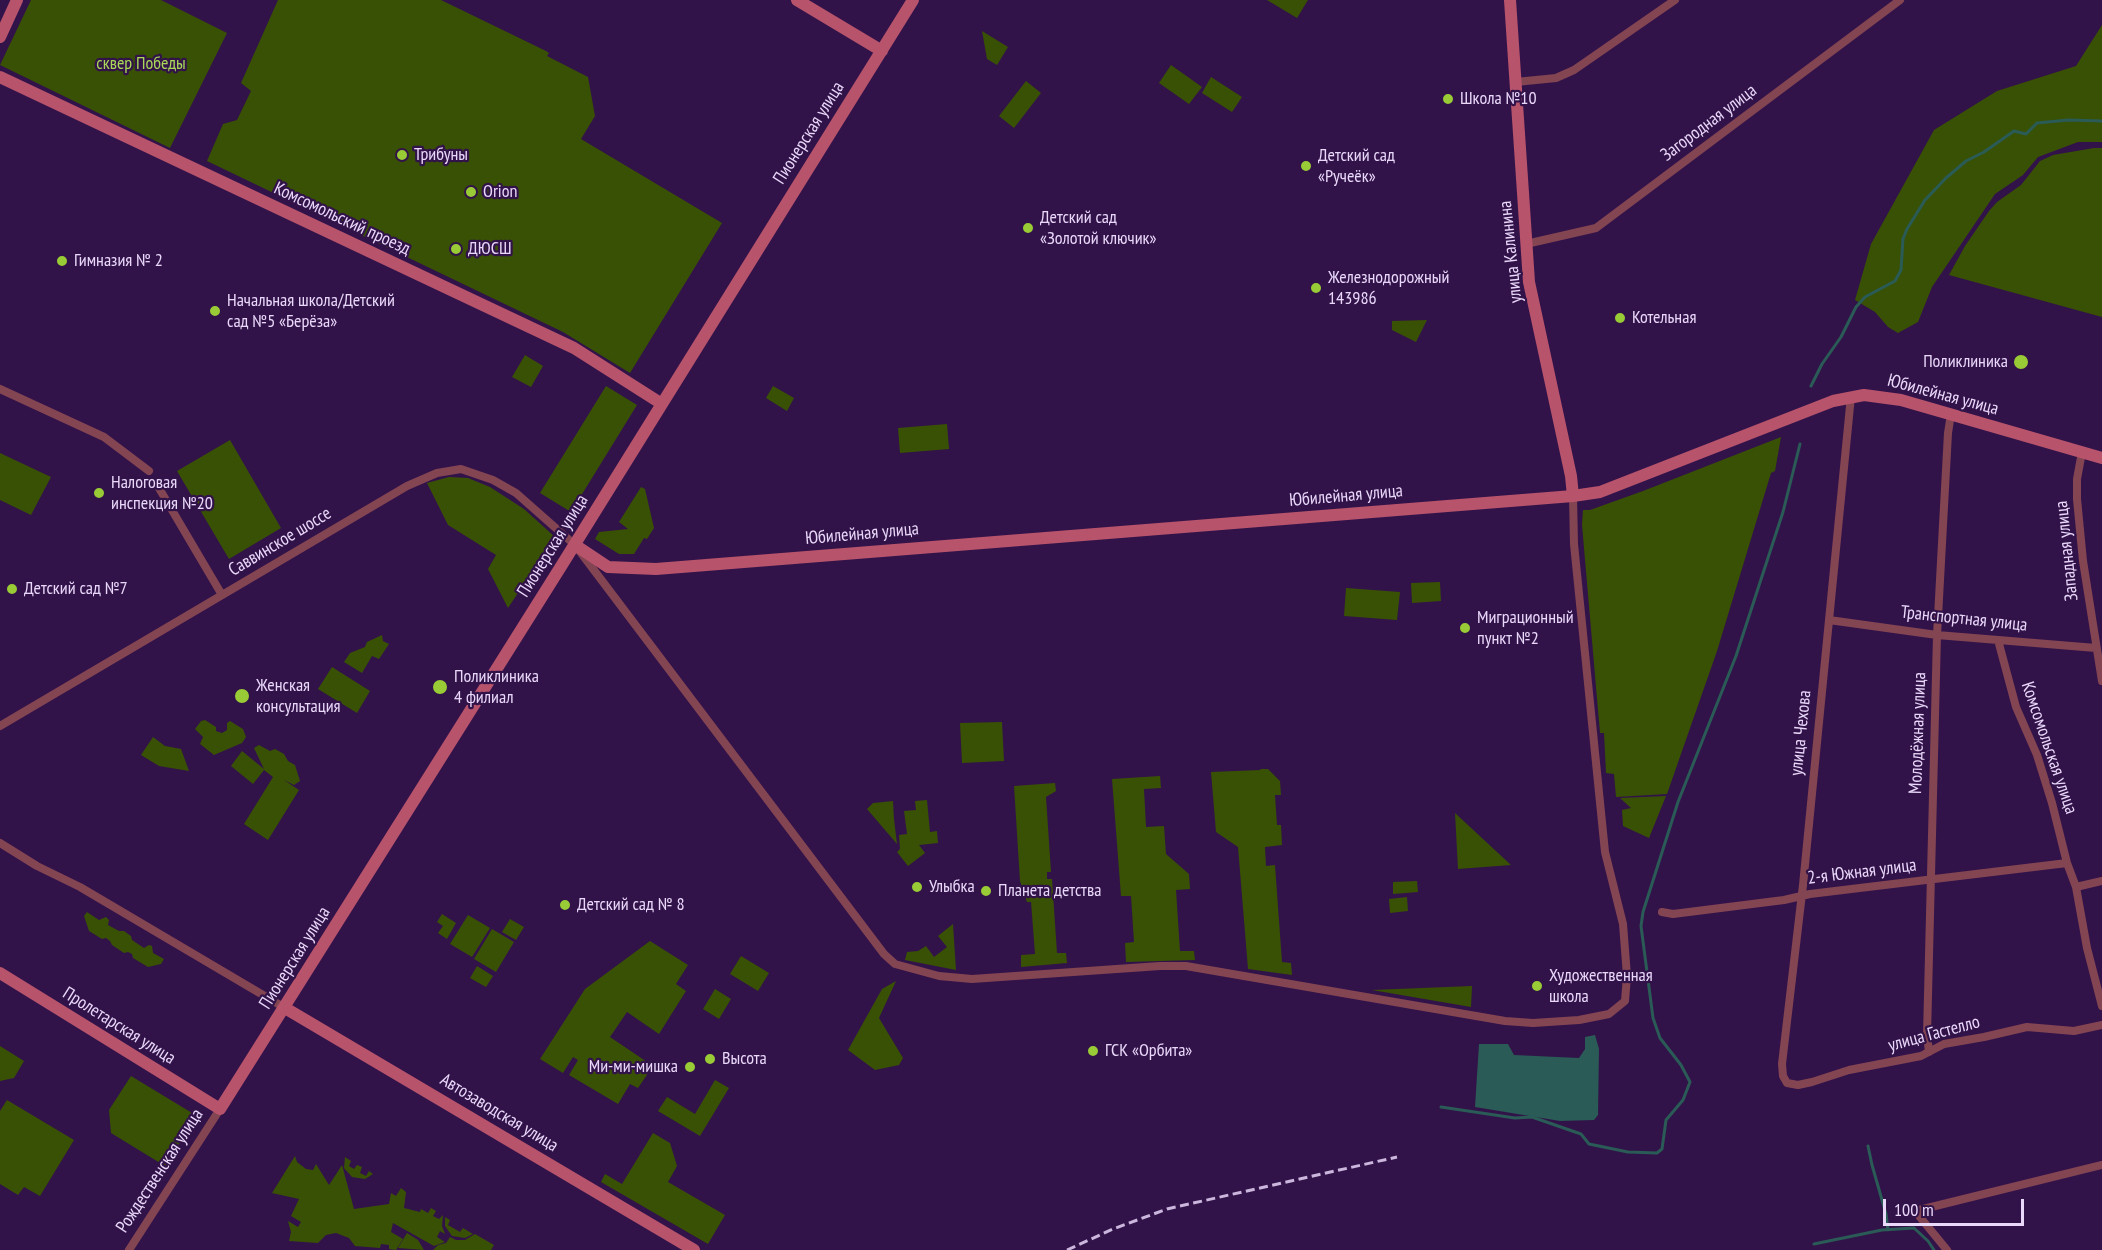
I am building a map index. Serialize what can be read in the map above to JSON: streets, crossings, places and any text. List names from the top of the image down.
{
  "streets": {
    "street": [
      "Загородная улица",
      "Пионерская улица",
      "Комсомольский проезд",
      "улица Калинина",
      "Юбилейная улица",
      "Саввинское шоссе",
      "Западная улица",
      "Транспортная улица",
      "улица Чехова",
      "Молодёжная улица",
      "Комсомольская улица",
      "2-я Южная улица",
      "Пролетарская улица",
      "улица Гастелло",
      "Автозаводская улица",
      "Рождественская улица"
    ]
  },
  "crossings": [
    ["Загородная улица", "улица Калинина"],
    ["Пионерская улица", "Комсомольский проезд"],
    ["Пионерская улица", "Саввинское шоссе"],
    ["Пионерская улица", "Пролетарская улица"],
    ["Пионерская улица", "Автозаводская улица"],
    ["Пионерская улица", "Рождественская улица"],
    ["улица Калинина", "Юбилейная улица"],
    ["улица Калинина", "Саввинское шоссе"],
    ["Юбилейная улица", "Саввинское шоссе"],
    ["Юбилейная улица", "Западная улица"],
    ["Юбилейная улица", "улица Чехова"],
    ["Юбилейная улица", "Молодёжная улица"],
    ["Западная улица", "Транспортная улица"],
    ["Транспортная улица", "улица Чехова"],
    ["Транспортная улица", "Молодёжная улица"],
    ["Транспортная улица", "Комсомольская улица"],
    ["улица Чехова", "2-я Южная улица"],
    ["улица Чехова", "улица Гастелло"],
    ["Молодёжная улица", "2-я Южная улица"],
    ["Молодёжная улица", "улица Гастелло"],
    ["Комсомольская улица", "2-я Южная улица"],
    ["Пролетарская улица", "Рождественская улица"]
  ],
  "parks": ["сквер Победы"],
  "places": [
    "Школа №10",
    "Трибуны",
    "Детский сад «Ручеёк»",
    "Orion",
    "Детский сад «Золотой ключик»",
    "ДЮСШ",
    "Гимназия № 2",
    "Железнодорожный 143986",
    "Начальная школа/Детский сад №5 «Берёза»",
    "Котельная",
    "Поликлиника",
    "Налоговая инспекция №20",
    "Детский сад №7",
    "Миграционный пункт №2",
    "Поликлиника 4 филиал",
    "Женская консультация",
    "Улыбка",
    "Планета детства",
    "Детский сад № 8",
    "Художественная школа",
    "ГСК «Орбита»",
    "Высота",
    "Ми-ми-мишка"
  ],
  "scale_bar": "100 m"
}
